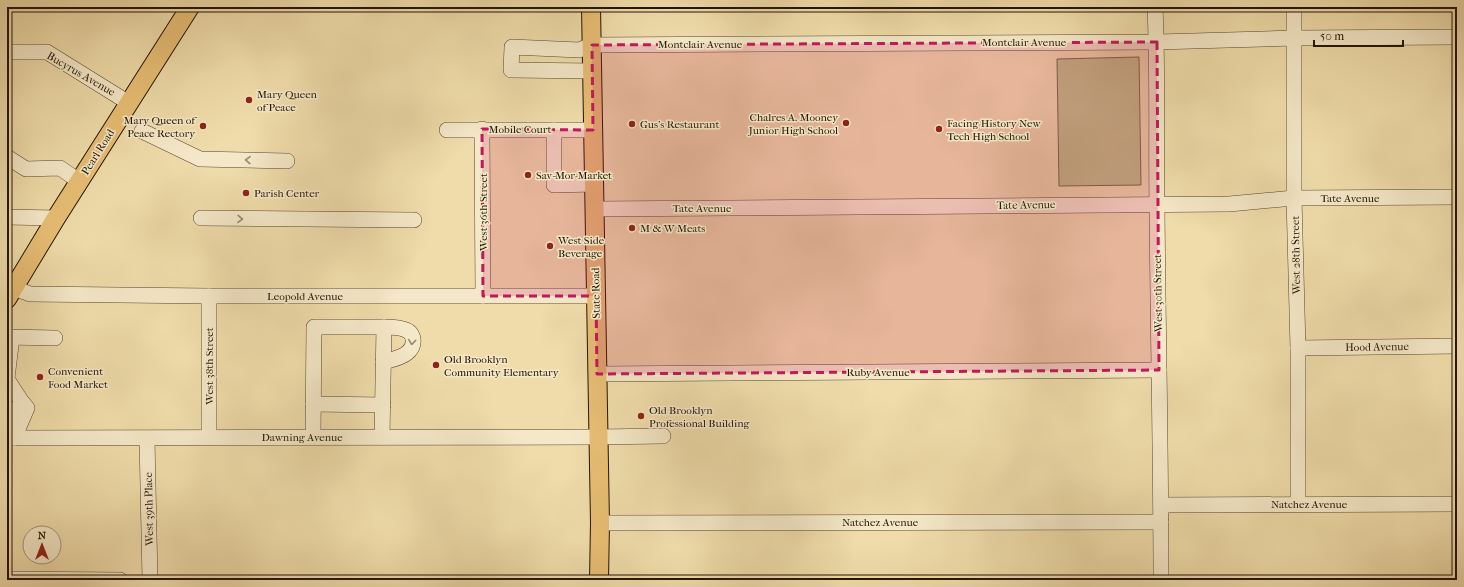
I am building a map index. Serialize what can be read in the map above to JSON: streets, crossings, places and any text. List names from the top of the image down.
{
  "streets": {
    "main road": ["Pearl Road", "State Road"],
    "street": [
      "Montclair Avenue",
      "Bucyrus Avenue",
      "Mobile Court",
      "Tate Avenue",
      "West 36th Street",
      "West 28th Street",
      "West 30th Street",
      "Leopold Avenue",
      "Hood Avenue",
      "West 38th Street",
      "Ruby Avenue",
      "Dawning Avenue",
      "Natchez Avenue",
      "West 39th Place"
    ]
  },
  "crossings": [
    ["Montclair Avenue", "West 28th Street"],
    ["Montclair Avenue", "State Road"],
    ["Montclair Avenue", "West 30th Street"],
    ["Bucyrus Avenue", "Pearl Road"],
    ["Mobile Court", "West 36th Street"],
    ["Mobile Court", "State Road"],
    ["Pearl Road", "Leopold Avenue"],
    ["Tate Avenue", "West 28th Street"],
    ["Tate Avenue", "State Road"],
    ["Tate Avenue", "West 30th Street"],
    ["West 36th Street", "Leopold Avenue"],
    ["West 28th Street", "Hood Avenue"],
    ["West 28th Street", "Natchez Avenue"],
    ["State Road", "Leopold Avenue"],
    ["State Road", "Ruby Avenue"],
    ["State Road", "Dawning Avenue"],
    ["State Road", "Natchez Avenue"],
    ["West 30th Street", "Ruby Avenue"],
    ["West 30th Street", "Natchez Avenue"],
    ["Leopold Avenue", "West 38th Street"],
    ["West 38th Street", "Dawning Avenue"],
    ["Dawning Avenue", "West 39th Place"]
  ],
  "places": [
    "Mary Queen of Peace",
    "Chalres A. Mooney Junior High School",
    "Gus's Restaurant",
    "Mary Queen of Peace Rectory",
    "Facing History New Tech High School",
    "Sav-Mor Market",
    "Parish Center",
    "M & W Meats",
    "West Side Beverage",
    "Old Brooklyn Community Elementary",
    "Convenient Food Market",
    "Old Brooklyn Professional Building"
  ],
  "scale_bar": "50 m",
  "north": "top"
}
